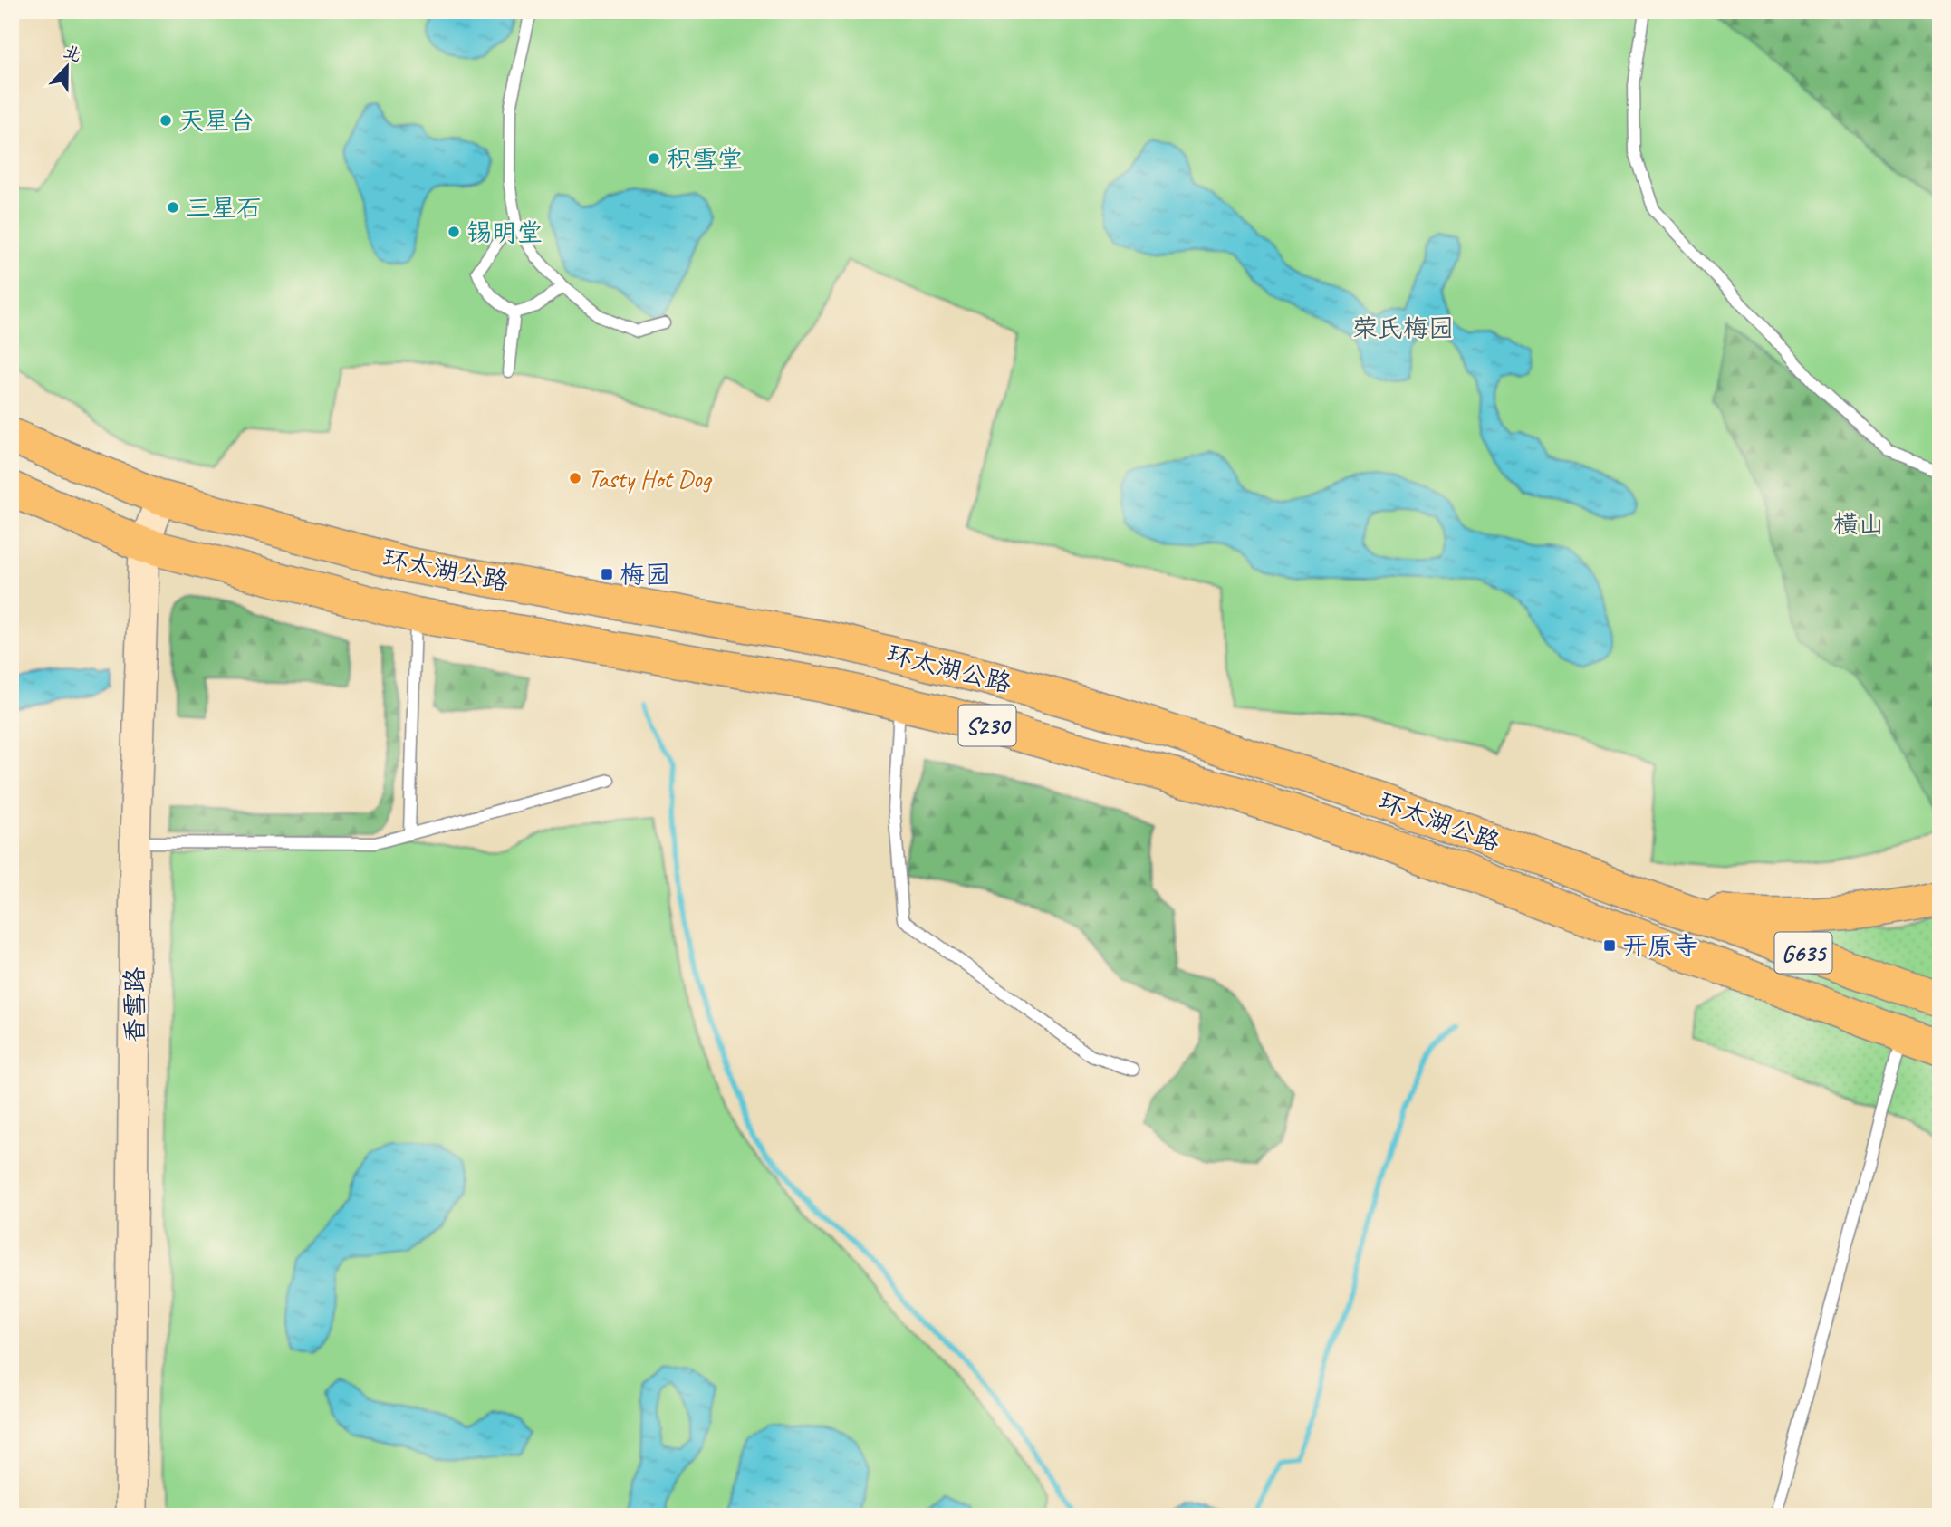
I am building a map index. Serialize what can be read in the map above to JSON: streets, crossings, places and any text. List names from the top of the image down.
{
  "streets": {
    "highway": ["环太湖公路", "S230", "G635"],
    "street": ["香雪路"]
  },
  "crossings": [
    ["环太湖公路", "香雪路"]
  ],
  "parks": ["荣氏梅园", "横山"],
  "places": {
    "other": [
      "天星台",
      "积雪堂",
      "三星石",
      "锡明堂",
      "Tasty Hot Dog"
    ],
    "transit": ["梅园", "开原寺"]
  },
  "north": "top"
}
